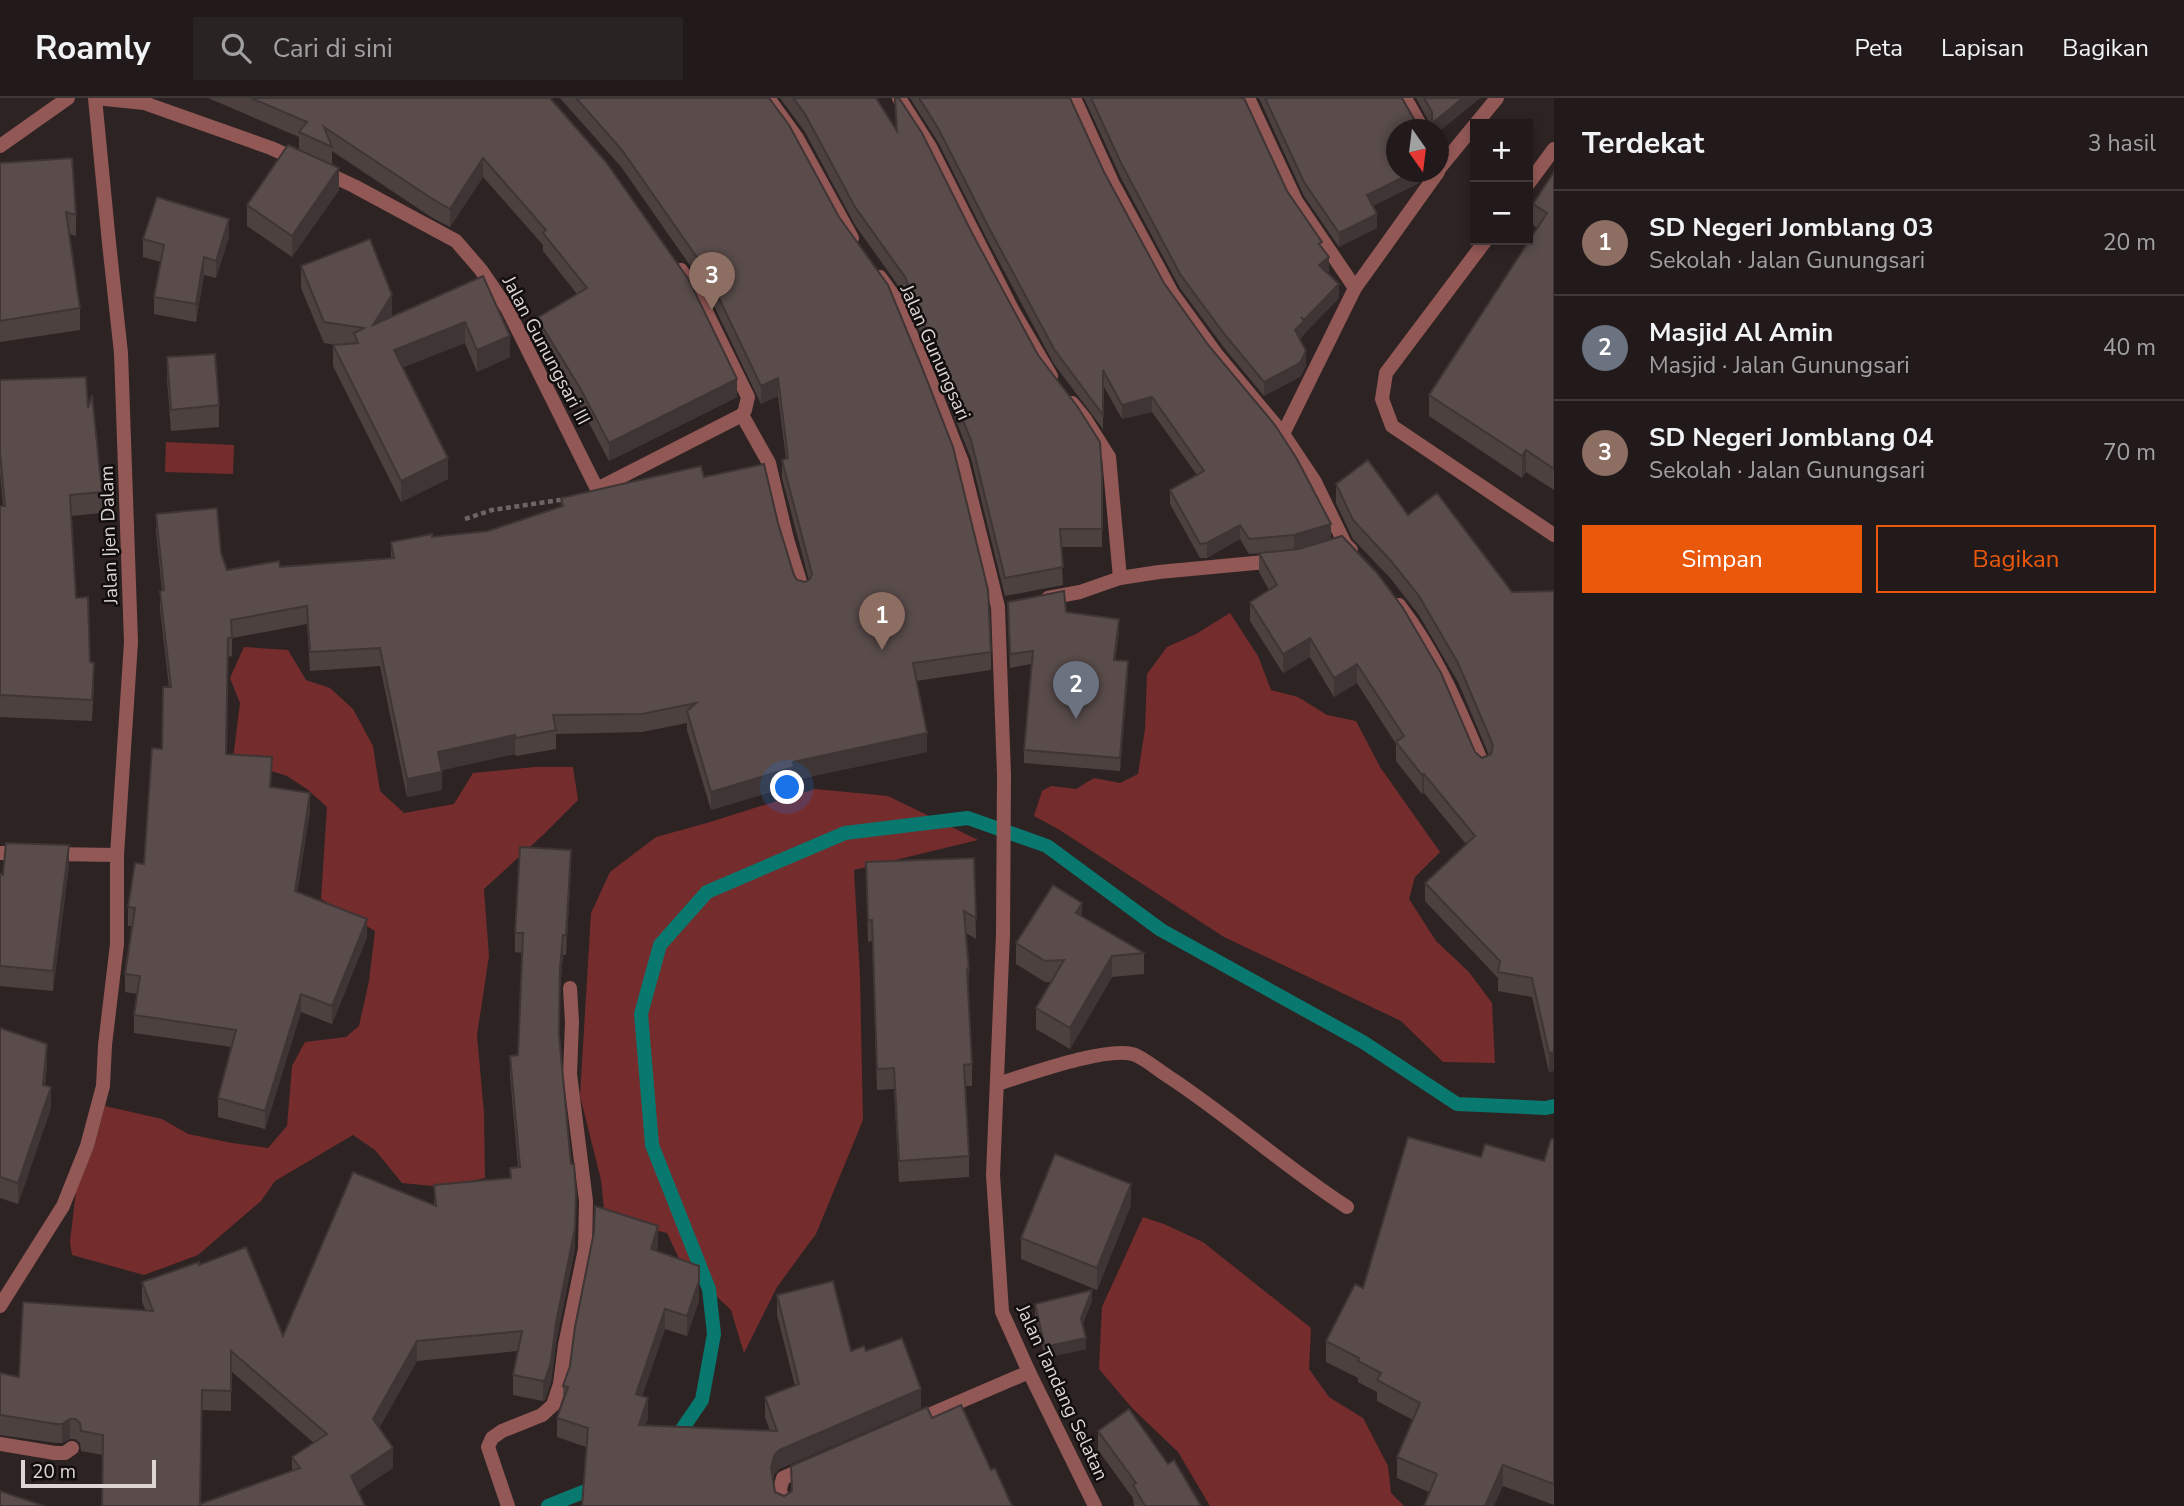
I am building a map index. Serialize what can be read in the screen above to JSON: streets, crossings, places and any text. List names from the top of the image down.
{
  "streets": {
    "street": [
      "Jalan Gunungsari III",
      "Jalan Gunungsari",
      "Jalan Ijen Dalam",
      "Jalan Tandang Selatan"
    ]
  },
  "crossings": [
    ["Jalan Gunungsari III", "Jalan Ijen Dalam"],
    ["Jalan Gunungsari", "Jalan Tandang Selatan"]
  ],
  "scale_bar": "20 m",
  "north": "bottom",
  "page": {
    "header": "Roamly",
    "search": "Cari di sini",
    "nav": ["Peta", "Lapisan", "Bagikan"],
    "heading": ["Terdekat", "3 hasil"],
    "map_buttons": ["+", "−"],
    "list": [
      {
        "mark": "1",
        "name": "SD Negeri Jomblang 03",
        "note": "Sekolah · Jalan Gunungsari",
        "value": "20 m"
      },
      {
        "mark": "2",
        "name": "Masjid Al Amin",
        "note": "Masjid · Jalan Gunungsari",
        "value": "40 m"
      },
      {
        "mark": "3",
        "name": "SD Negeri Jomblang 04",
        "note": "Sekolah · Jalan Gunungsari",
        "value": "70 m"
      }
    ],
    "pins": ["3", "1", "2"],
    "buttons": ["Simpan", "Bagikan"],
    "scale": "20 m"
  }
}
